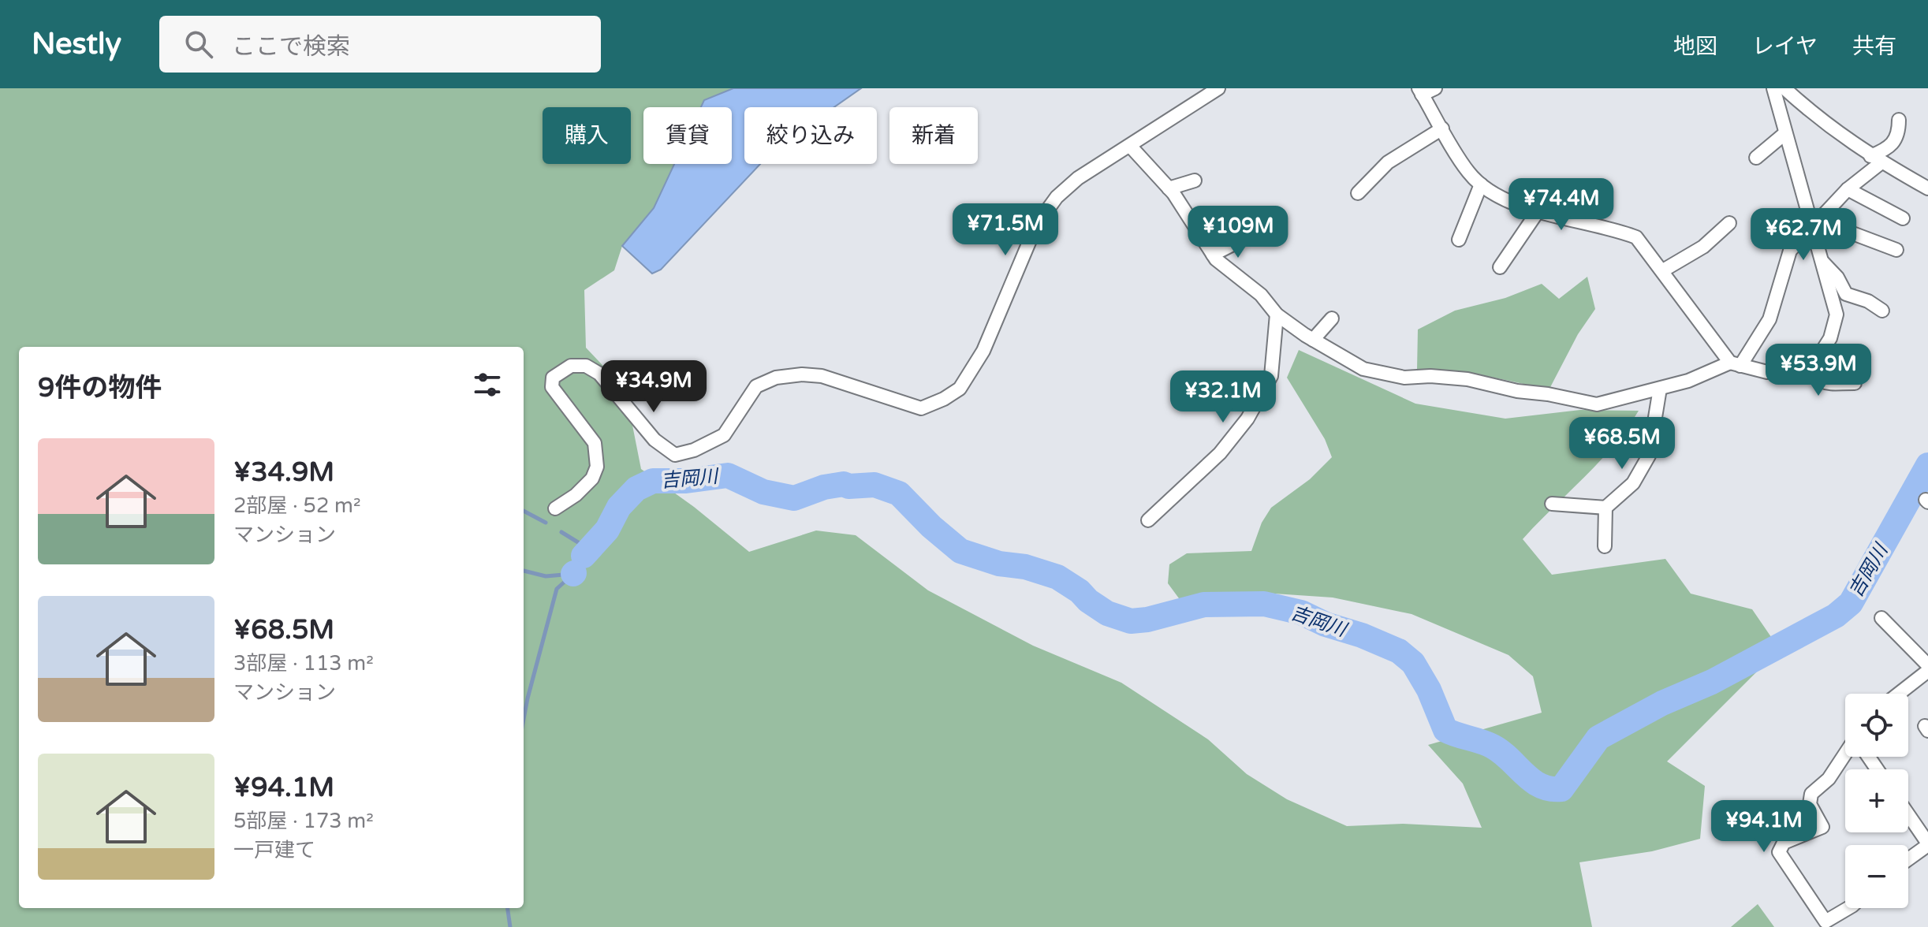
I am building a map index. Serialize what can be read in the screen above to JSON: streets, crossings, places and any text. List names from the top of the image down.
{
  "water": ["吉岡川"],
  "page": {
    "header": "Nestly",
    "search": "ここで検索",
    "nav": ["地図", "レイヤ", "共有"],
    "chip": [
      "購入",
      "賃貸",
      "絞り込み",
      "新着"
    ],
    "price": [
      "¥74.4M",
      "¥71.5M",
      "¥109M",
      "¥62.7M",
      "¥53.9M",
      "¥34.9M",
      "¥32.1M",
      "¥68.5M",
      "¥94.1M"
    ],
    "heading": "9件の物件",
    "list": [
      {
        "name": "¥34.9M",
        "note": "2部屋 · 52 m² · マンション"
      },
      {
        "name": "¥68.5M",
        "note": "3部屋 · 113 m² · マンション"
      },
      {
        "name": "¥94.1M",
        "note": "5部屋 · 173 m² · 一戸建て"
      }
    ],
    "map_buttons": ["+", "−"]
  }
}
